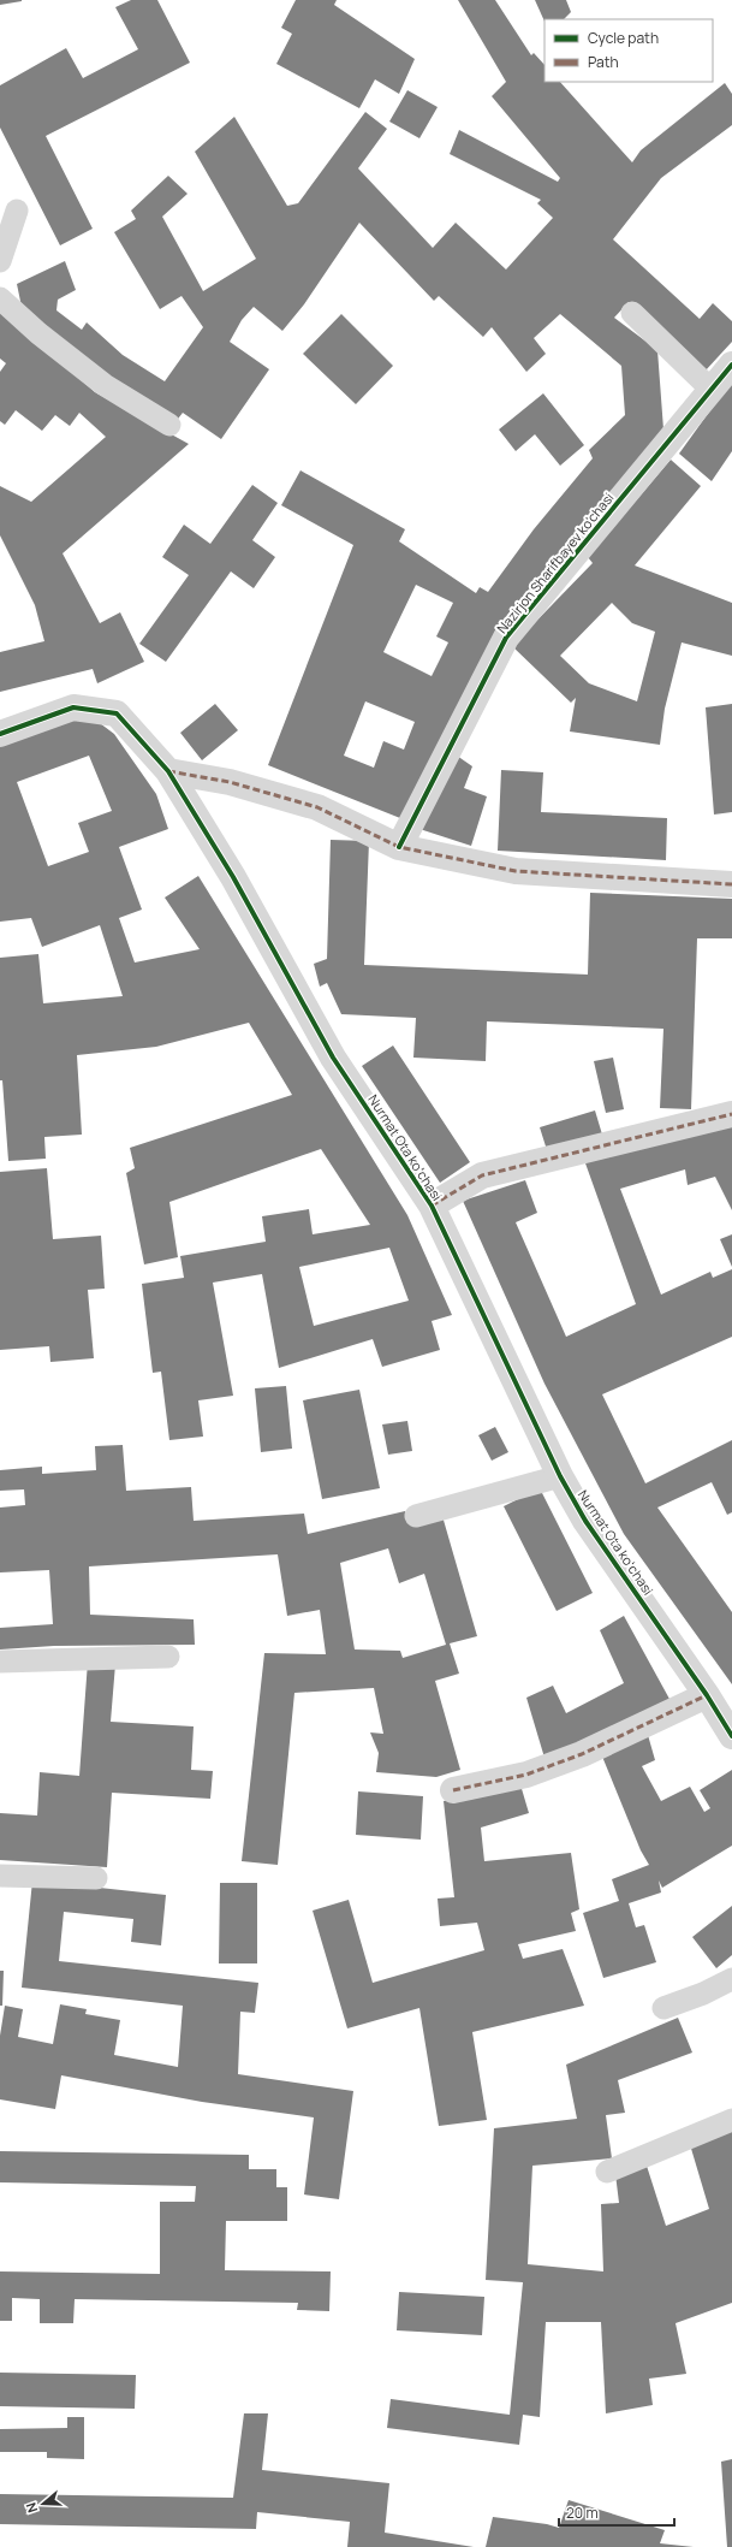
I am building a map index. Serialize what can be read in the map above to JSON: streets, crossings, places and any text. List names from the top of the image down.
{
  "streets": {
    "street": ["Nazirjon Sharifbayev ko'chasi", "Nurmat Ota koʻchasi"]
  },
  "legend": ["Cycle path", "Path"],
  "scale_bar": "20 m",
  "north": "left"
}
